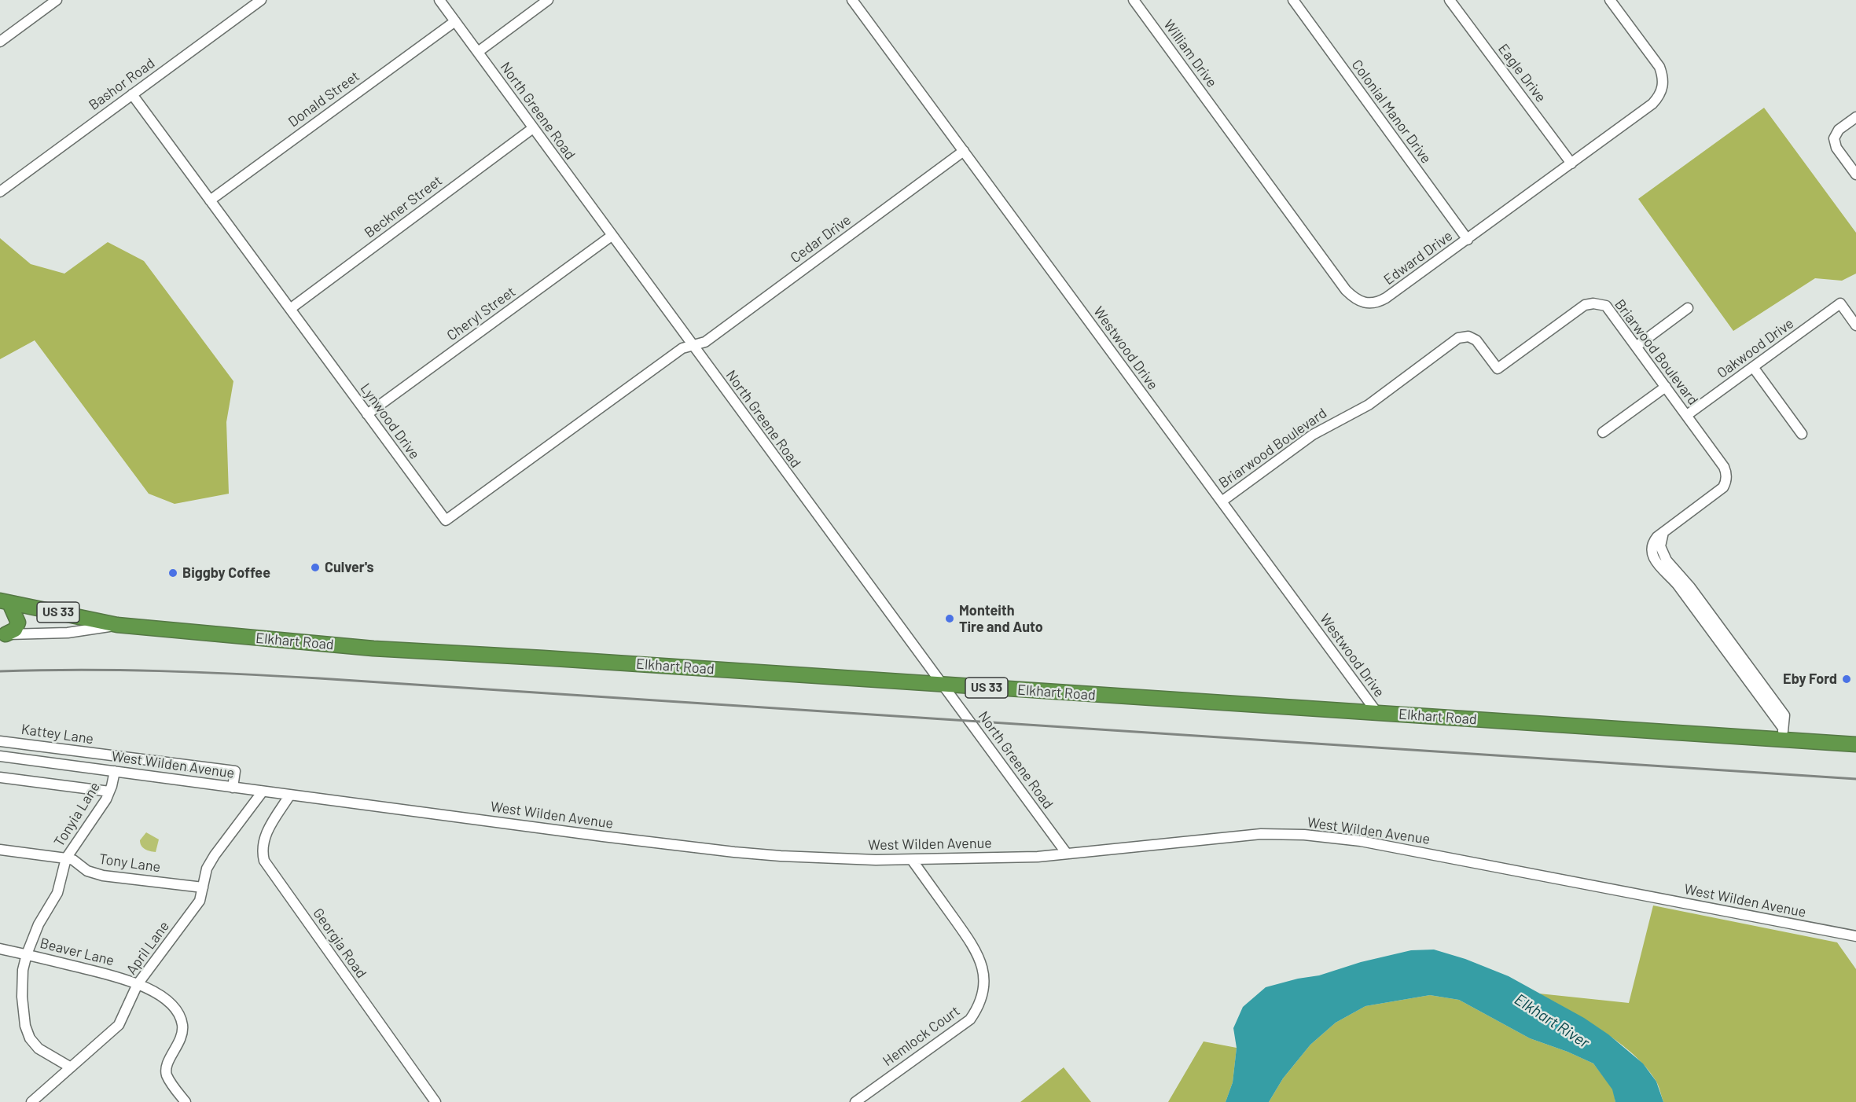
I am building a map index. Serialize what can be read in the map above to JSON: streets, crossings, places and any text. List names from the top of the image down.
{
  "streets": {
    "highway": ["US 33", "Elkhart Road"],
    "street": [
      "William Drive",
      "Eagle Drive",
      "Bashor Road",
      "Donald Street",
      "North Greene Road",
      "Colonial Manor Drive",
      "Beckner Street",
      "Cedar Drive",
      "Edward Drive",
      "Cheryl Street",
      "Westwood Drive",
      "Oakwood Drive",
      "Briarwood Boulevard",
      "Lynwood Drive",
      "Kattey Lane",
      "West Wilden Avenue",
      "Tonyia Lane",
      "Tony Lane",
      "Georgia Road",
      "April Lane",
      "Beaver Lane",
      "Hemlock Court"
    ]
  },
  "crossings": [
    ["William Drive", "Edward Drive"],
    ["Eagle Drive", "Edward Drive"],
    ["Bashor Road", "Lynwood Drive"],
    ["Donald Street", "North Greene Road"],
    ["Donald Street", "Lynwood Drive"],
    ["North Greene Road", "Beckner Street"],
    ["North Greene Road", "Cedar Drive"],
    ["North Greene Road", "Cheryl Street"],
    ["North Greene Road", "Lynwood Drive"],
    ["North Greene Road", "Elkhart Road"],
    ["North Greene Road", "West Wilden Avenue"],
    ["Colonial Manor Drive", "Edward Drive"],
    ["Beckner Street", "Lynwood Drive"],
    ["Cedar Drive", "Westwood Drive"],
    ["Cedar Drive", "Lynwood Drive"],
    ["Cheryl Street", "Lynwood Drive"],
    ["Westwood Drive", "Briarwood Boulevard"],
    ["Westwood Drive", "Elkhart Road"],
    ["Oakwood Drive", "Briarwood Boulevard"],
    ["Briarwood Boulevard", "Elkhart Road"],
    ["US 33", "Elkhart Road"],
    ["Kattey Lane", "West Wilden Avenue"],
    ["West Wilden Avenue", "Tonyia Lane"],
    ["West Wilden Avenue", "Georgia Road"],
    ["West Wilden Avenue", "April Lane"],
    ["West Wilden Avenue", "Hemlock Court"],
    ["Tonyia Lane", "Tony Lane"],
    ["Tonyia Lane", "April Lane"],
    ["Tonyia Lane", "Beaver Lane"],
    ["Tony Lane", "April Lane"],
    ["April Lane", "Beaver Lane"]
  ],
  "water": ["Elkhart River"],
  "places": [
    "Culver's",
    "Biggby Coffee",
    "Monteith Tire and Auto",
    "Eby Ford"
  ]
}
